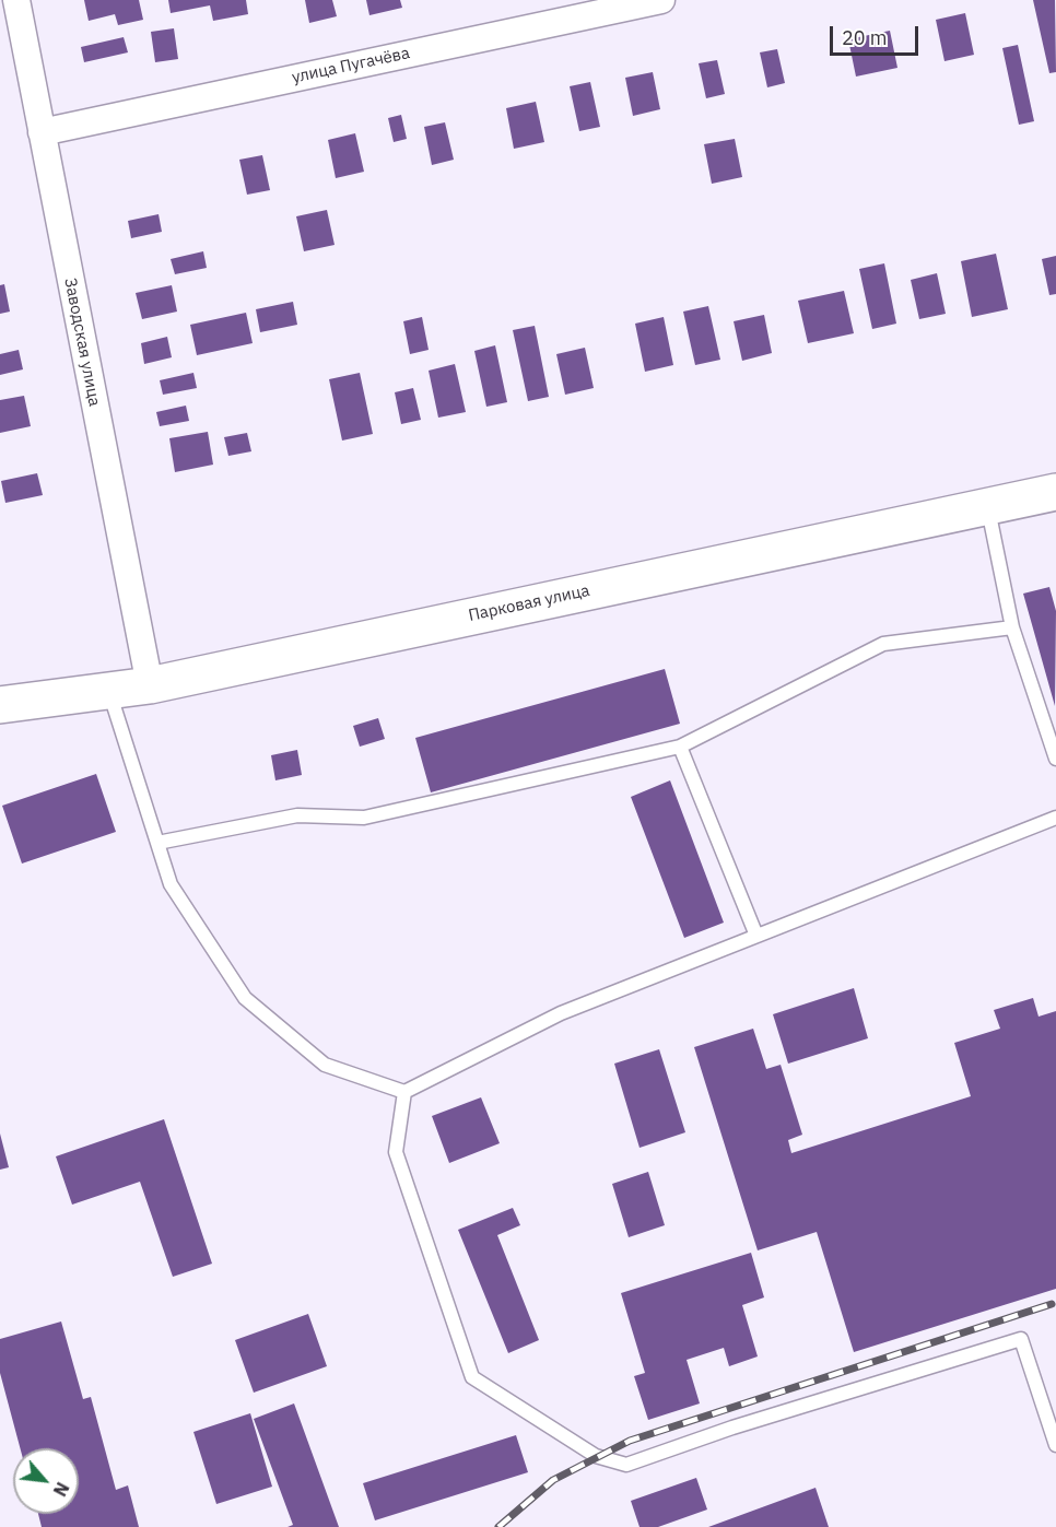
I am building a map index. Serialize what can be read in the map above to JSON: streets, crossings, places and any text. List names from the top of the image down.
{
  "streets": {
    "main road": ["Парковая улица"],
    "street": ["улица Пугачёва", "Заводская улица"]
  },
  "crossings": [
    ["улица Пугачёва", "Заводская улица"],
    ["Заводская улица", "Парковая улица"]
  ],
  "scale_bar": "20 m",
  "north": "bottom right"
}
